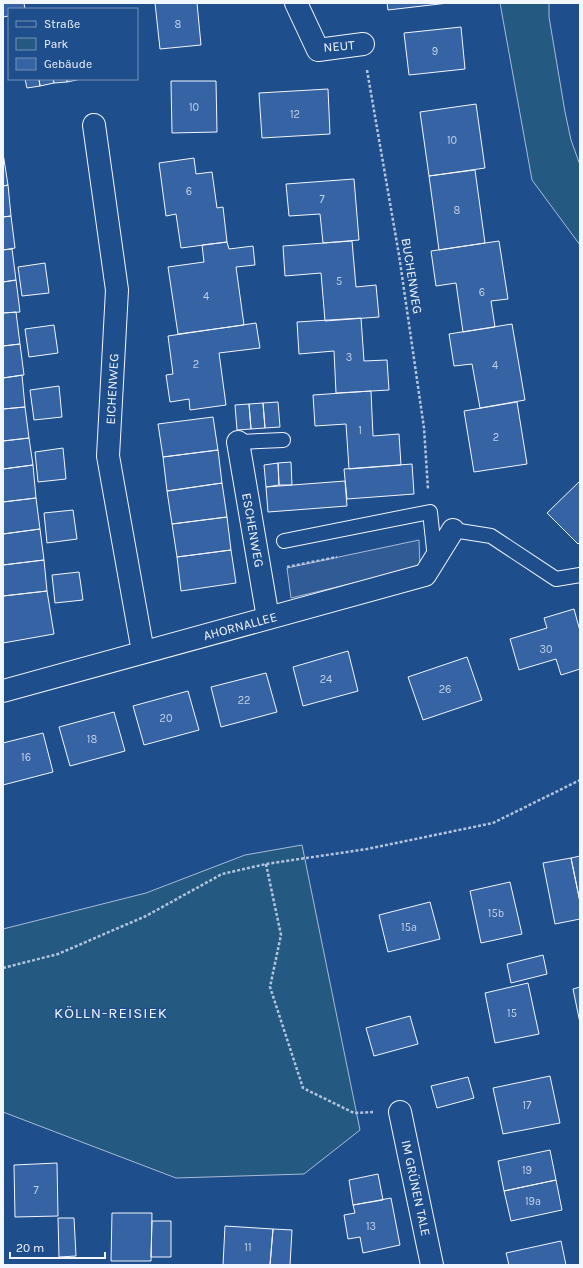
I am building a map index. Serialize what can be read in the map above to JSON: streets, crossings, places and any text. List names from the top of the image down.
{
  "streets": {
    "street": [
      "NEUT",
      "EICHENWEG",
      "ESCHENWEG",
      "AHORNALLEE",
      "IM GRÜNEN TALE"
    ],
    "path": ["BUCHENWEG"]
  },
  "crossings": [
    ["NEUT", "BUCHENWEG"],
    ["EICHENWEG", "AHORNALLEE"],
    ["ESCHENWEG", "AHORNALLEE"]
  ],
  "districts": ["KÖLLN-REISIEK"],
  "house_numbers": [
    "8",
    "9",
    "10",
    "12",
    "10",
    "6",
    "7",
    "8",
    "5",
    "6",
    "4",
    "3",
    "2",
    "4",
    "1",
    "2",
    "30",
    "24",
    "26",
    "22",
    "20",
    "18",
    "16",
    "15b",
    "15a",
    "15",
    "17",
    "19",
    "7",
    "19a",
    "13",
    "11"
  ],
  "legend": ["Straße", "Park", "Gebäude"],
  "scale_bar": "20 m"
}
